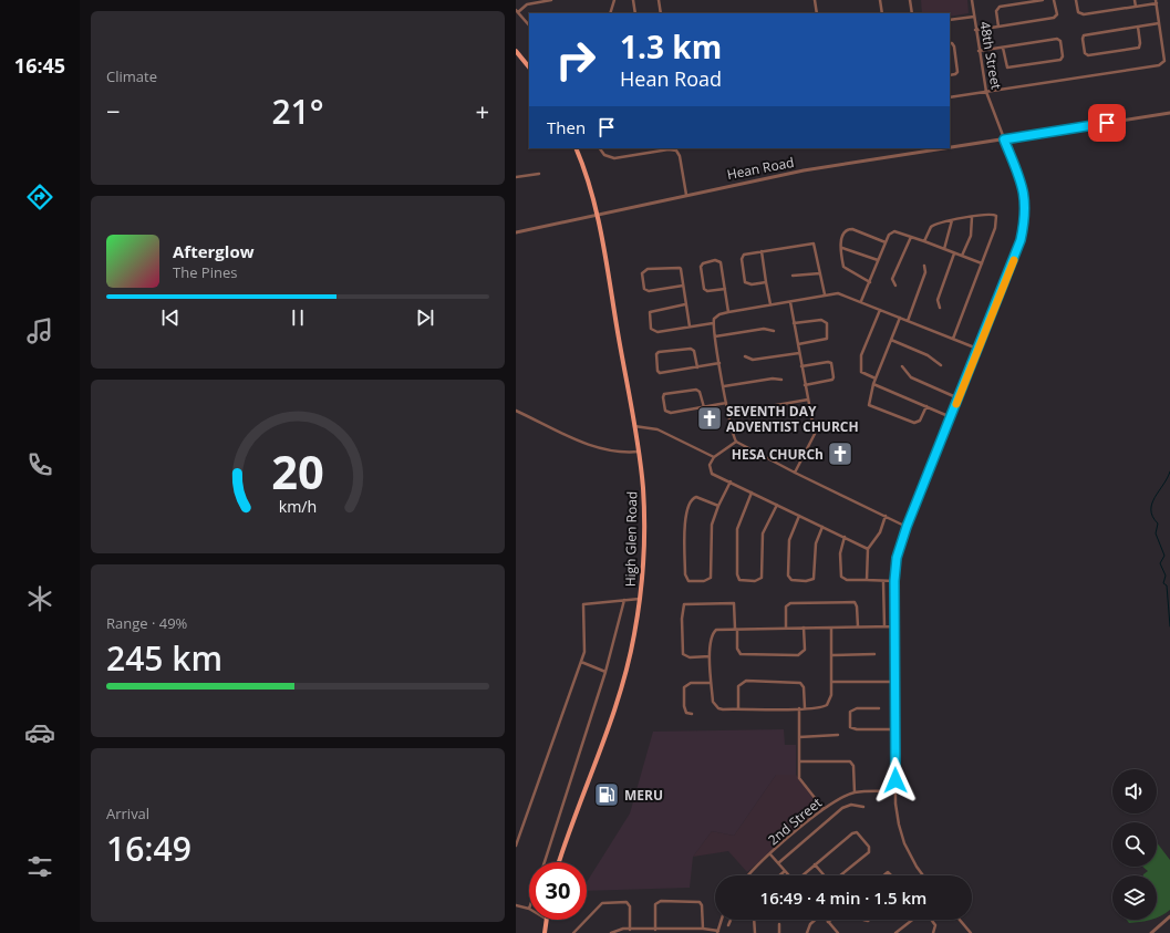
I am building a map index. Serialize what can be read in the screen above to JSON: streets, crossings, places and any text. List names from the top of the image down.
{
  "streets": {
    "main road": ["High Glen Road"],
    "street": ["48th Street", "Hean Road", "2nd Street"]
  },
  "crossings": [
    ["48th Street", "Hean Road"],
    ["48th Street", "2nd Street"],
    ["Hean Road", "High Glen Road"]
  ],
  "places": {
    "church": ["SEVENTH DAY ADVENTIST CHURCH", "HESA CHURCh"],
    "fuel station": ["MERU"]
  },
  "page": {
    "tabs": "16:45",
    "tile": [
      "Climate",
      ["Range · 49%", "245 km"],
      ["Arrival", "16:49"]
    ],
    "turn": ["1.3 km", "Hean Road"],
    "heat": ["−", "21°", "+"],
    "then": "Then",
    "song": ["Afterglow", "The Pines"],
    "limit": "30",
    "trip": "16:49 · 4 min · 1.5 km",
    "gauge": ["20", "km/h"]
  }
}
